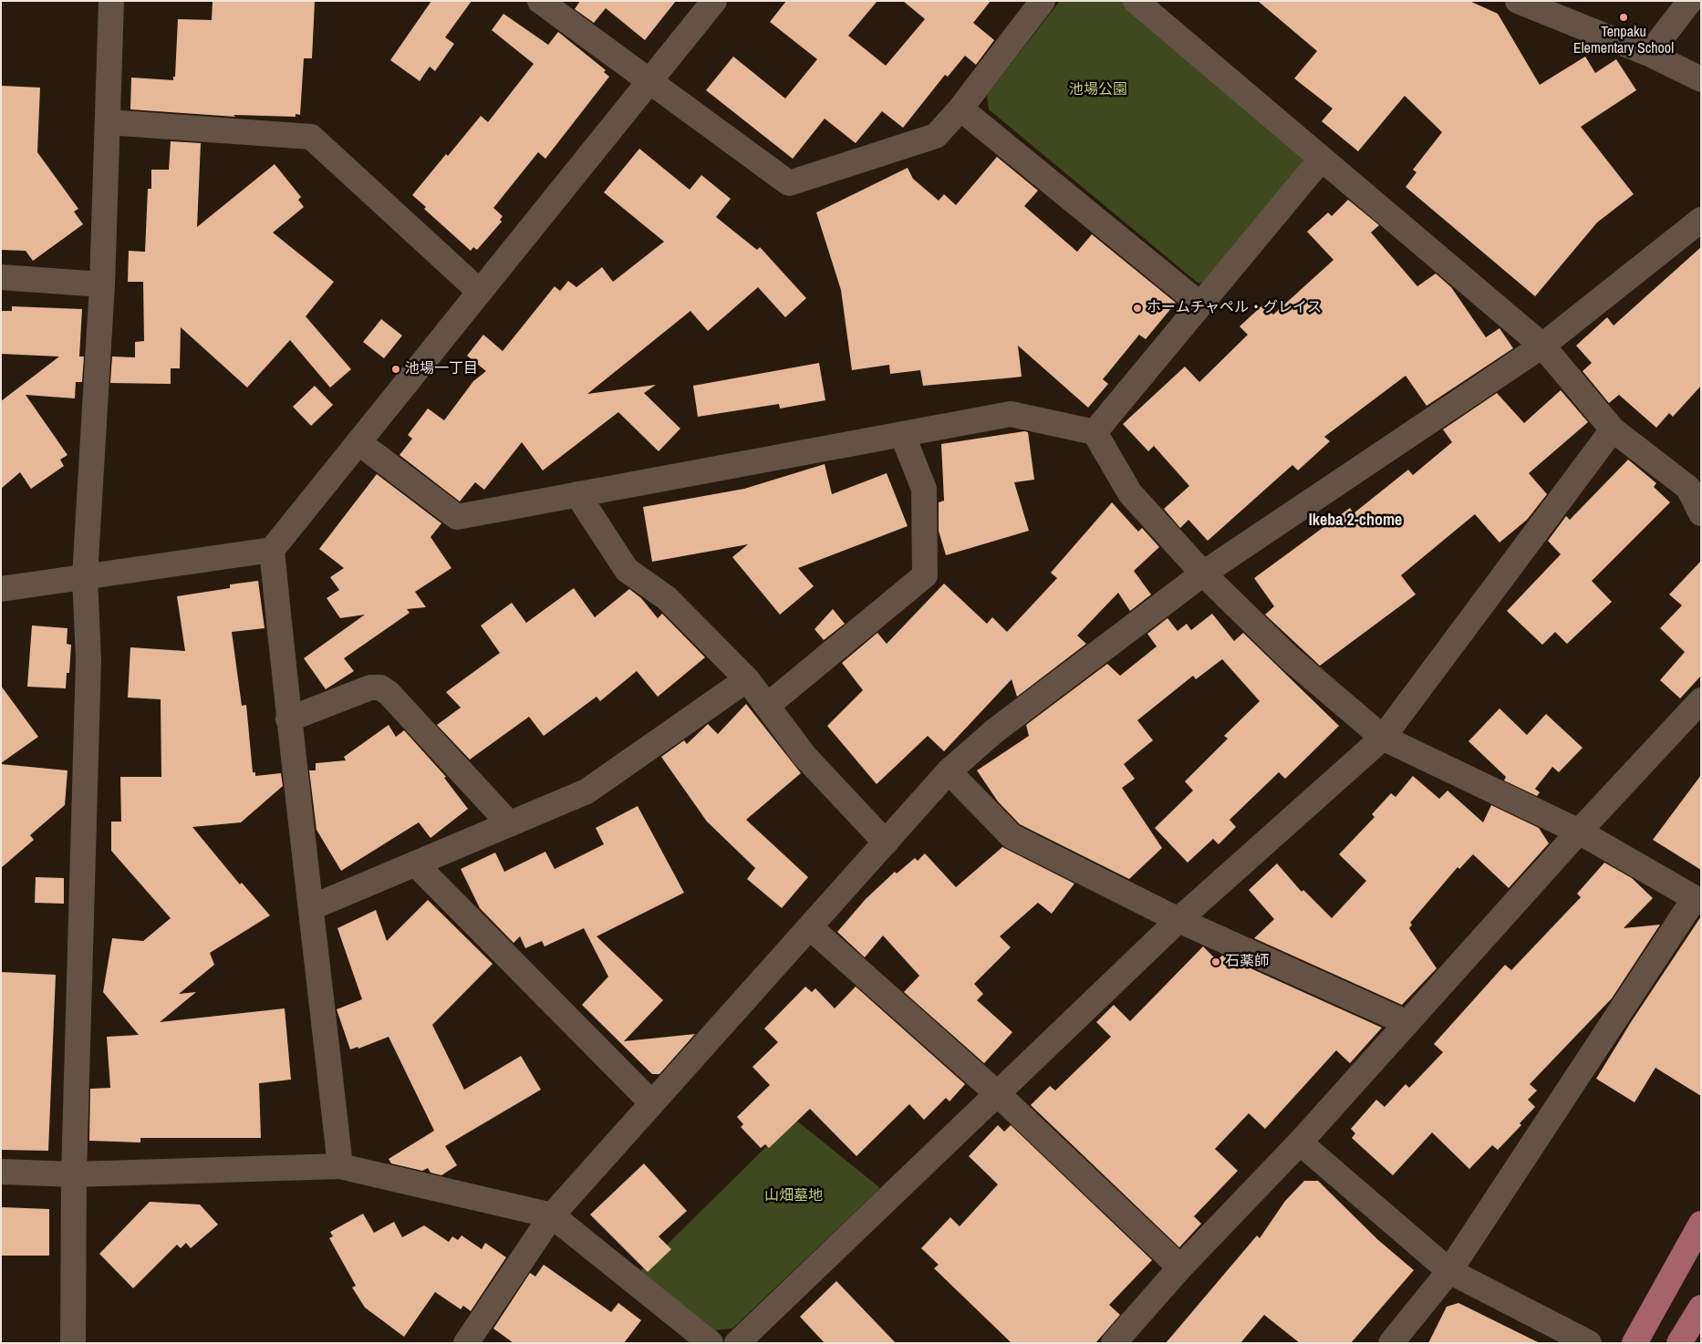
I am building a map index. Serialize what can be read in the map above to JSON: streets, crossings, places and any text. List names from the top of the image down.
{
  "districts": ["Ikeba 2-chome"],
  "parks": ["池場公園", "山畑墓地"],
  "places": [
    "Tenpaku Elementary School",
    "ホームチャペル・グレイス",
    "池場一丁目",
    "石薬師"
  ]
}
